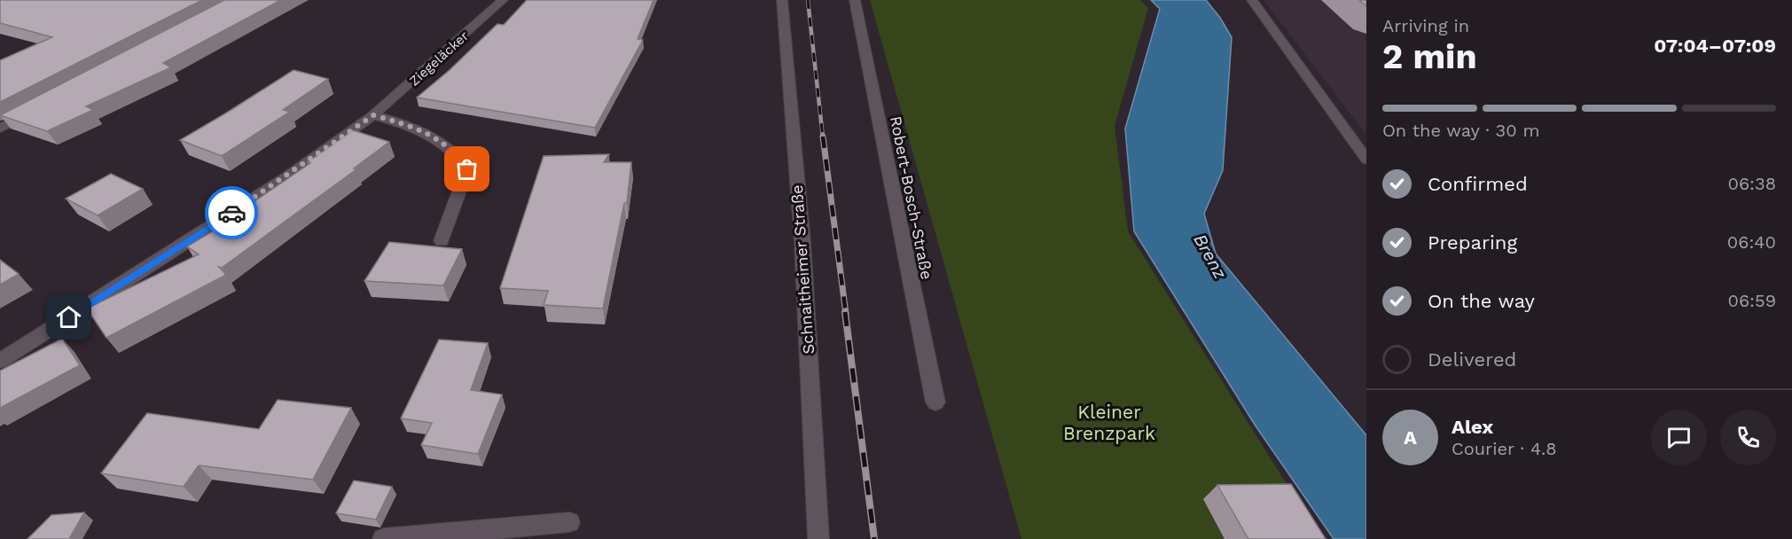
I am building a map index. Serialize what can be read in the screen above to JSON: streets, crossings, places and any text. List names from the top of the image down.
{
  "streets": {
    "street": ["Ziegeläcker", "Robert-Bosch-Straße", "Schnaitheimer Straße"]
  },
  "water": ["Brenz"],
  "parks": ["Kleiner Brenzpark"],
  "page": {
    "heading": ["2 min", "Arriving in", "07:04–07:09"],
    "panel": ["Alex", "Courier · 4.8"],
    "bar": "On the way · 30 m",
    "list": [
      ["Confirmed", "06:38"],
      ["Preparing", "06:40"],
      ["On the way", "06:59"],
      "Delivered"
    ],
    "round": "A"
  }
}
